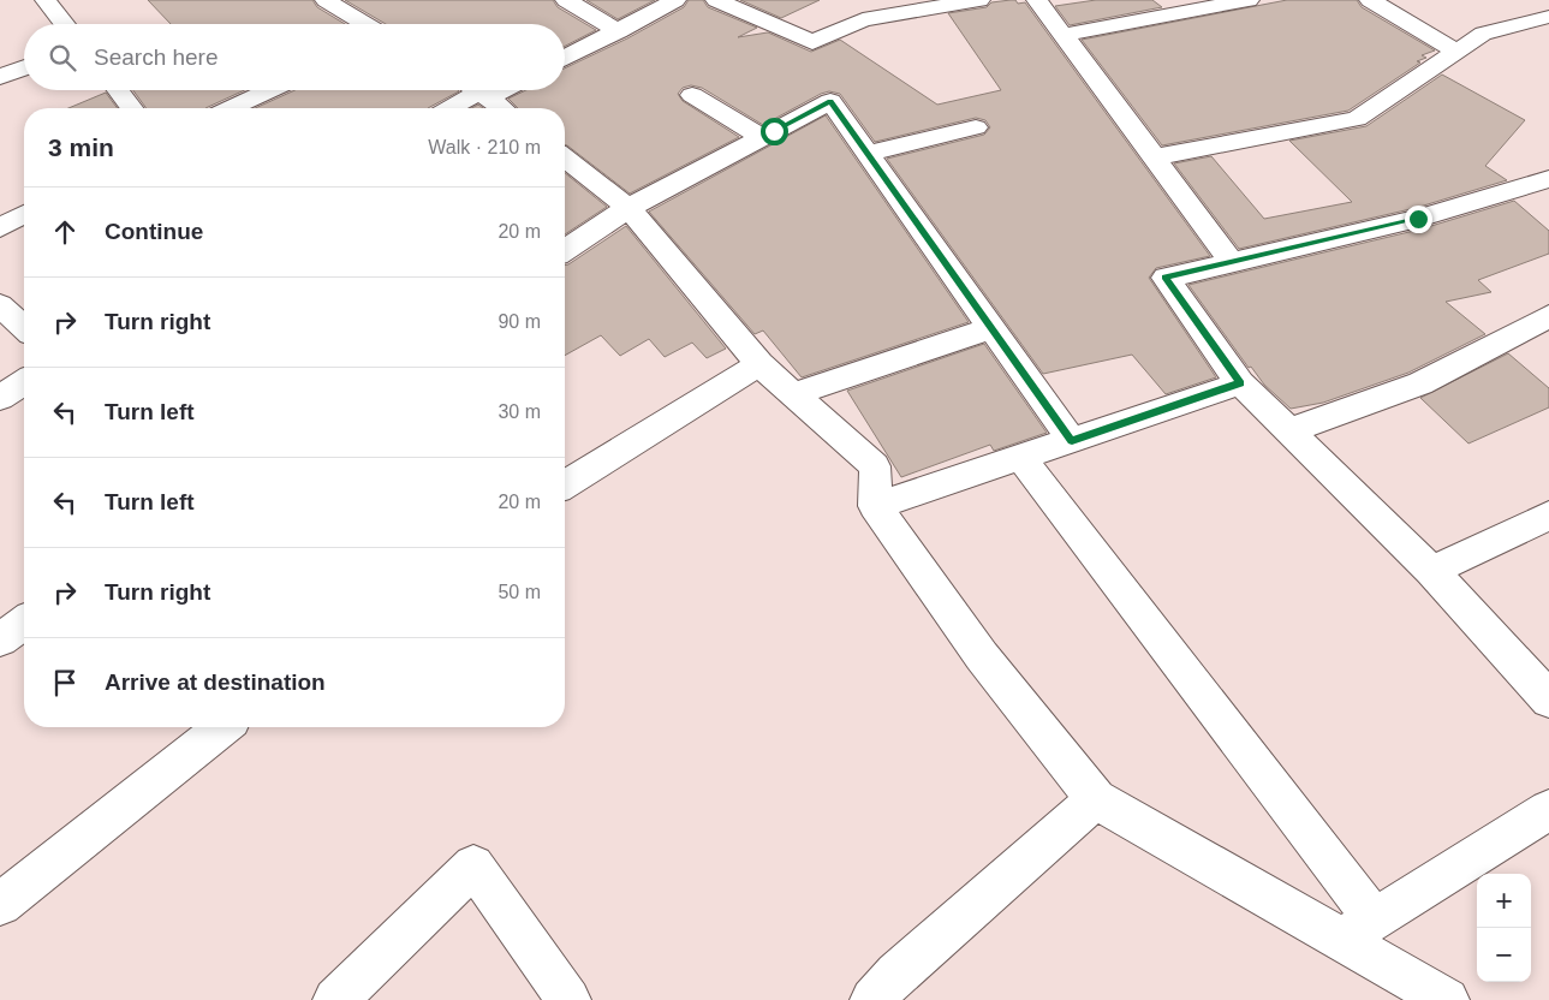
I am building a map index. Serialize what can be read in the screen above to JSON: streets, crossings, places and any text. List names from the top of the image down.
{
  "page": {
    "search": "Search here",
    "heading": ["3 min", "Walk · 210 m"],
    "list": [
      ["Continue", "20 m"],
      ["Turn right", "90 m"],
      ["Turn left", "30 m"],
      ["Turn left", "20 m"],
      ["Turn right", "50 m"],
      "Arrive at destination"
    ],
    "map_buttons": ["+", "−"]
  }
}
